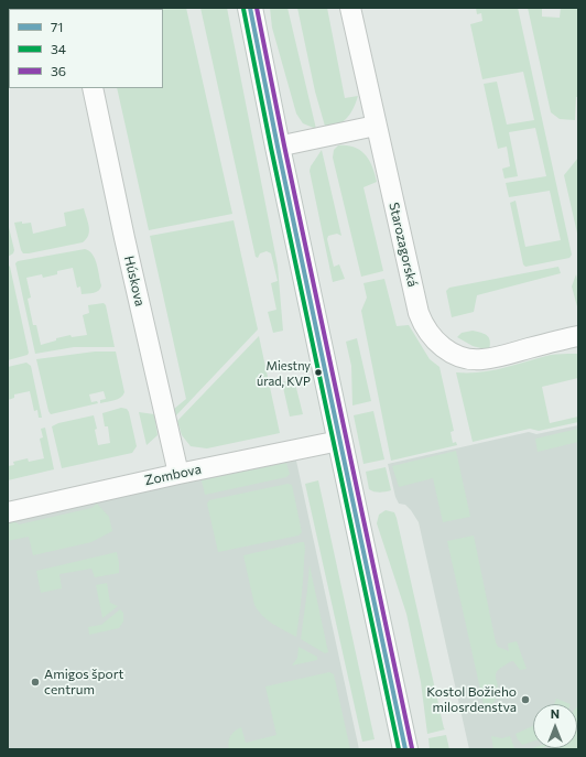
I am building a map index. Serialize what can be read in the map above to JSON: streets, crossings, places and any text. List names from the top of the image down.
{
  "streets": {
    "street": ["Starozagorská", "Húskova", "Zombova"]
  },
  "crossings": [
    ["Húskova", "Zombova"]
  ],
  "places": ["Miestny úrad, KVP", "Amigos šport centrum", "Kostol Božieho milosrdenstva"],
  "lines": ["transit line 71", "transit line 36", "transit line 34"],
  "legend": ["71", "34", "36"],
  "north": "top"
}
